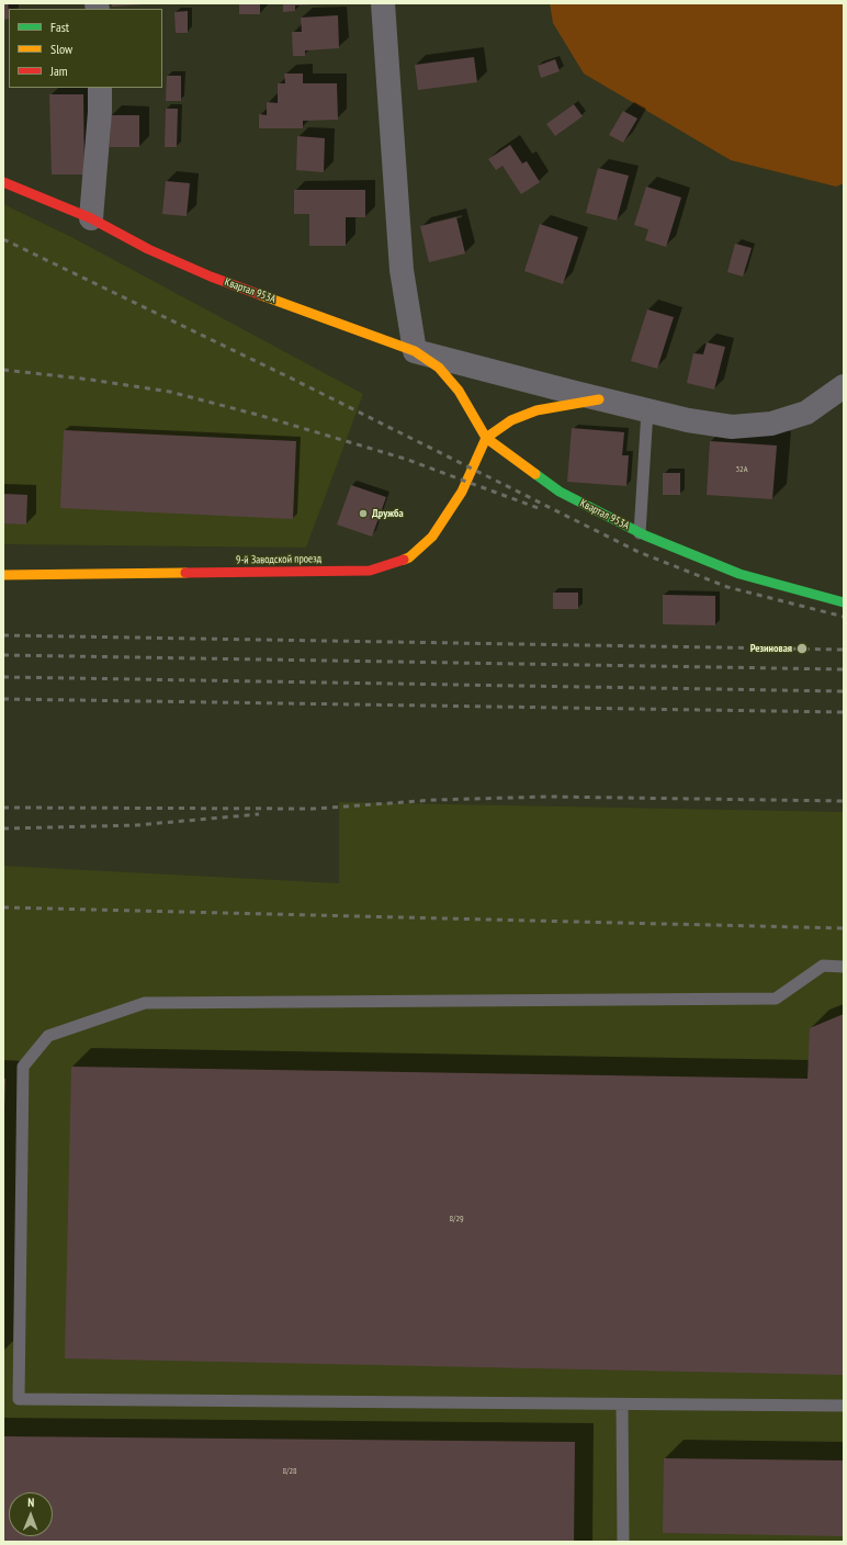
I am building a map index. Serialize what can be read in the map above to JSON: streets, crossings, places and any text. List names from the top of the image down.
{
  "streets": {
    "street": ["Квартал 953А", "9-й Заводской проезд"]
  },
  "crossings": [
    ["Квартал 953А", "9-й Заводской проезд"]
  ],
  "places": ["Дружба", "Резиновая"],
  "house_numbers": ["32A", "8/29", "8/28"],
  "legend": ["Fast", "Slow", "Jam"],
  "north": "top"
}
